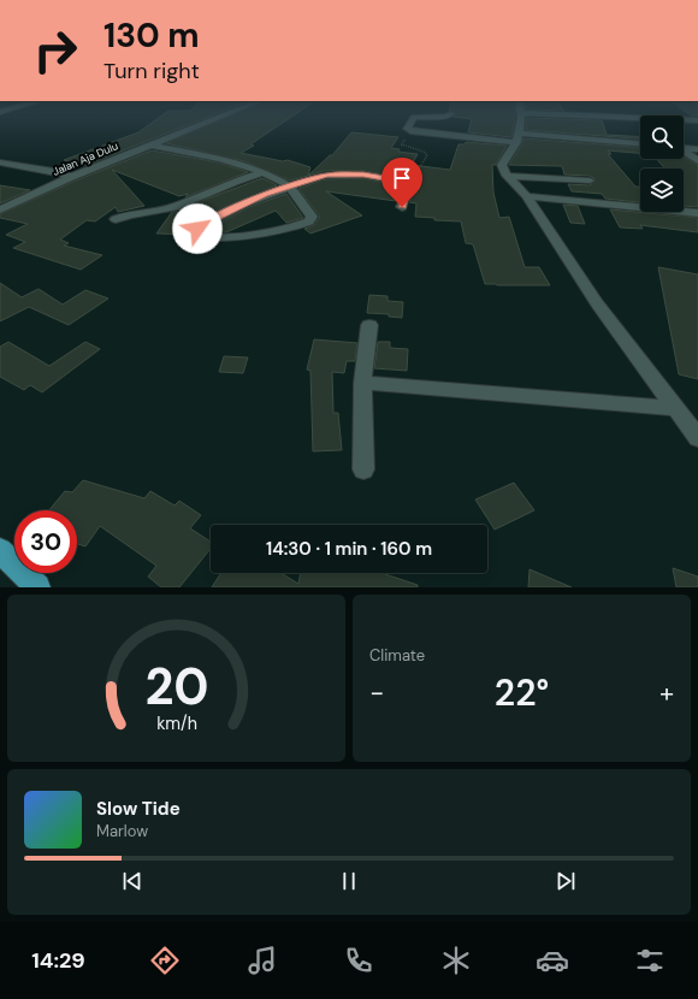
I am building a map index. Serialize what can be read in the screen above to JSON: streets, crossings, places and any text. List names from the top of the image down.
{
  "streets": {
    "street": ["Jalan Aja Dulu"]
  },
  "page": {
    "turn": ["130 m", "Turn right"],
    "limit": "30",
    "trip": "14:30 · 1 min · 160 m",
    "tile": "Climate",
    "heat": ["−", "22°", "+"],
    "song": ["Slow Tide", "Marlow"],
    "tabs": "14:29",
    "gauge": ["20", "km/h"]
  }
}
